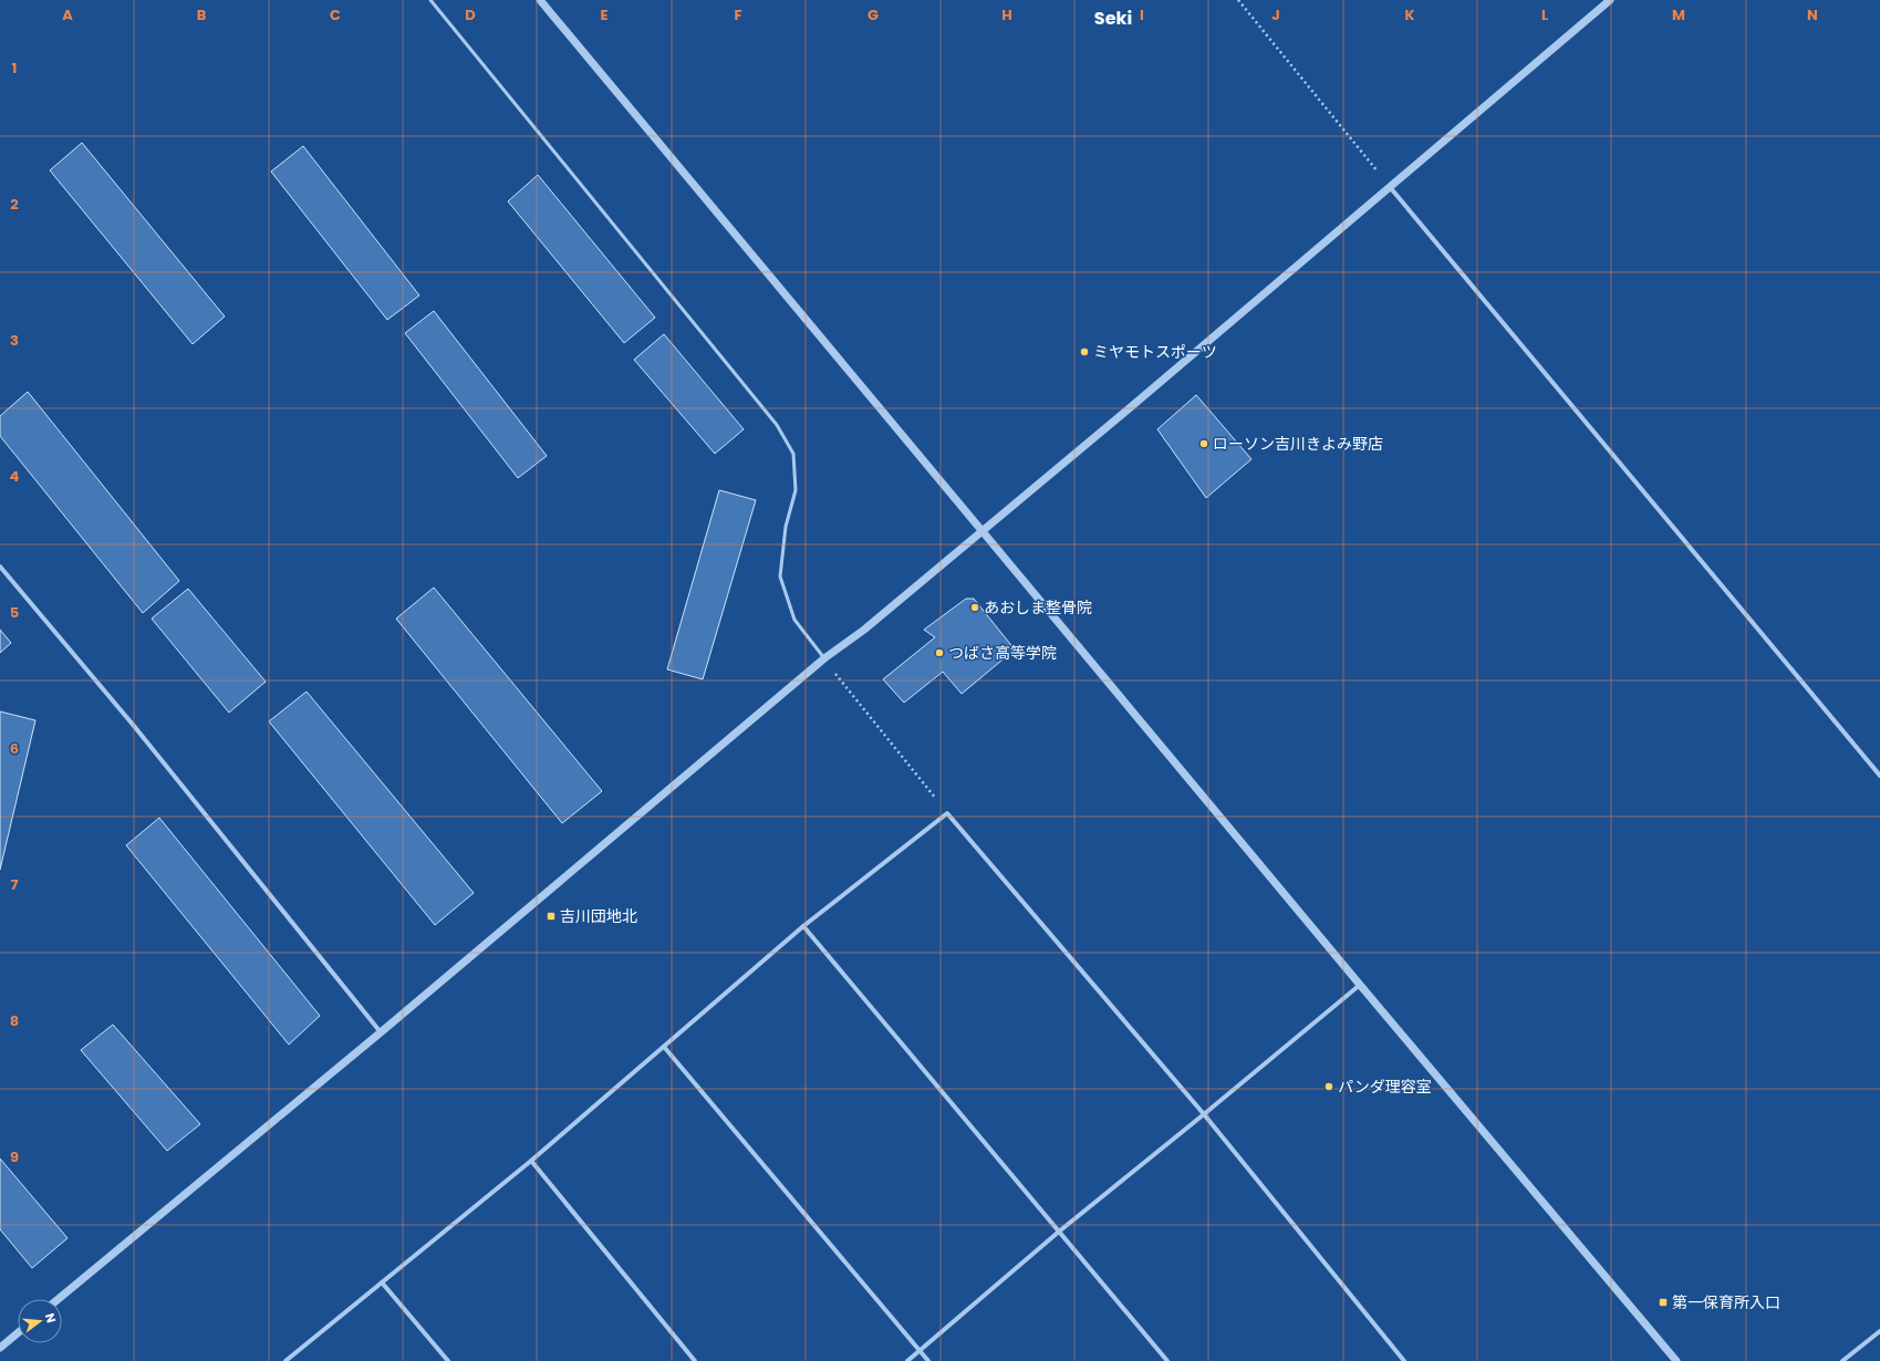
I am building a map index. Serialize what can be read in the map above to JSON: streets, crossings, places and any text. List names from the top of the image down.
{
  "districts": ["Seki"],
  "places": {
    "other": [
      "ミヤモトスポーツ",
      "ローソン吉川きよみ野店",
      "あおしま整骨院",
      "つばさ高等学院",
      "パンダ理容室"
    ],
    "transit": ["吉川団地北", "第一保育所入口"]
  },
  "north": "right",
  "grid": {
    "columns": [
      "A",
      "B",
      "C",
      "D",
      "E",
      "F",
      "G",
      "H",
      "I",
      "J",
      "K",
      "L",
      "M",
      "N"
    ],
    "rows": [
      "1",
      "2",
      "3",
      "4",
      "5",
      "6",
      "7",
      "8",
      "9"
    ]
  }
}
